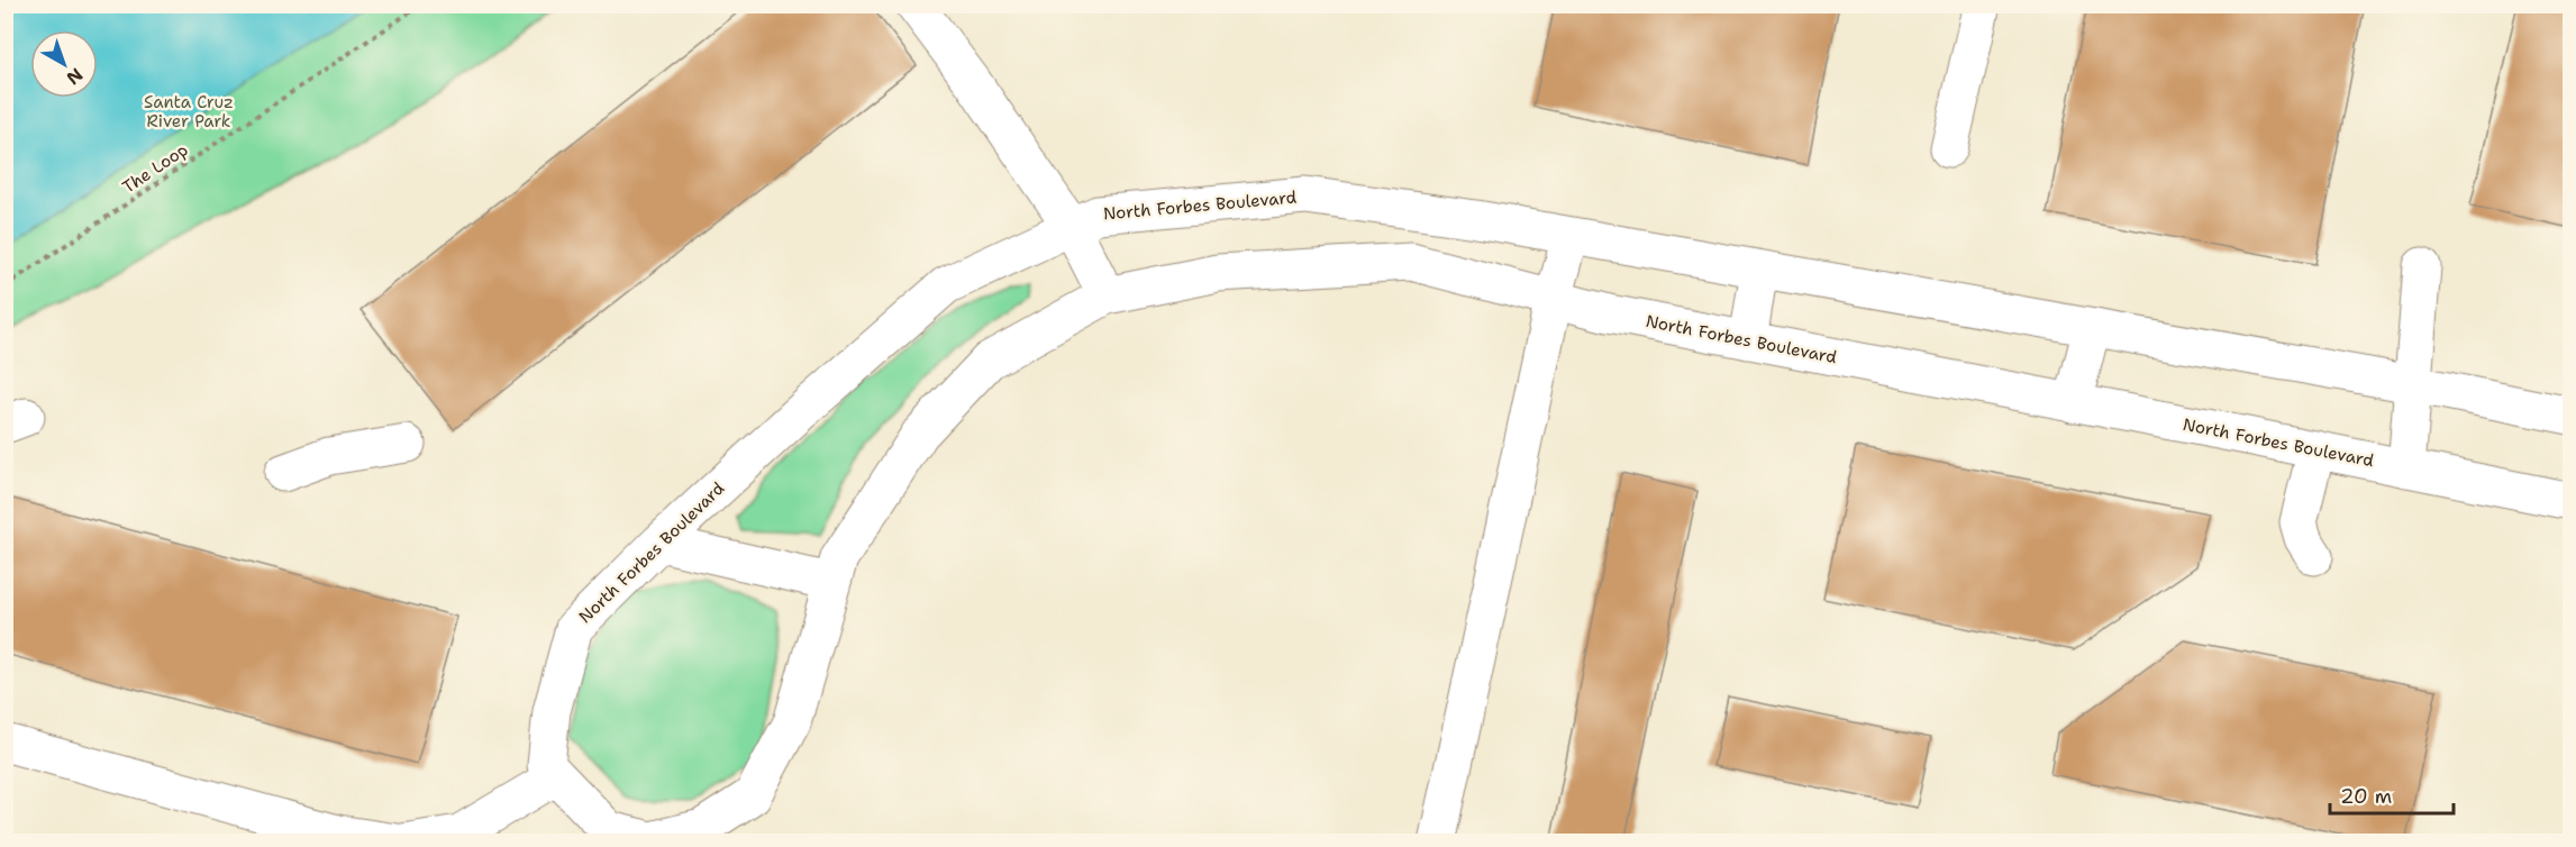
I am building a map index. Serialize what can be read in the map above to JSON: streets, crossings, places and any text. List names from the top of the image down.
{
  "streets": {
    "street": ["North Forbes Boulevard"],
    "path": ["The Loop"]
  },
  "parks": ["Santa Cruz River Park"],
  "scale_bar": "20 m",
  "north": "bottom right"
}
